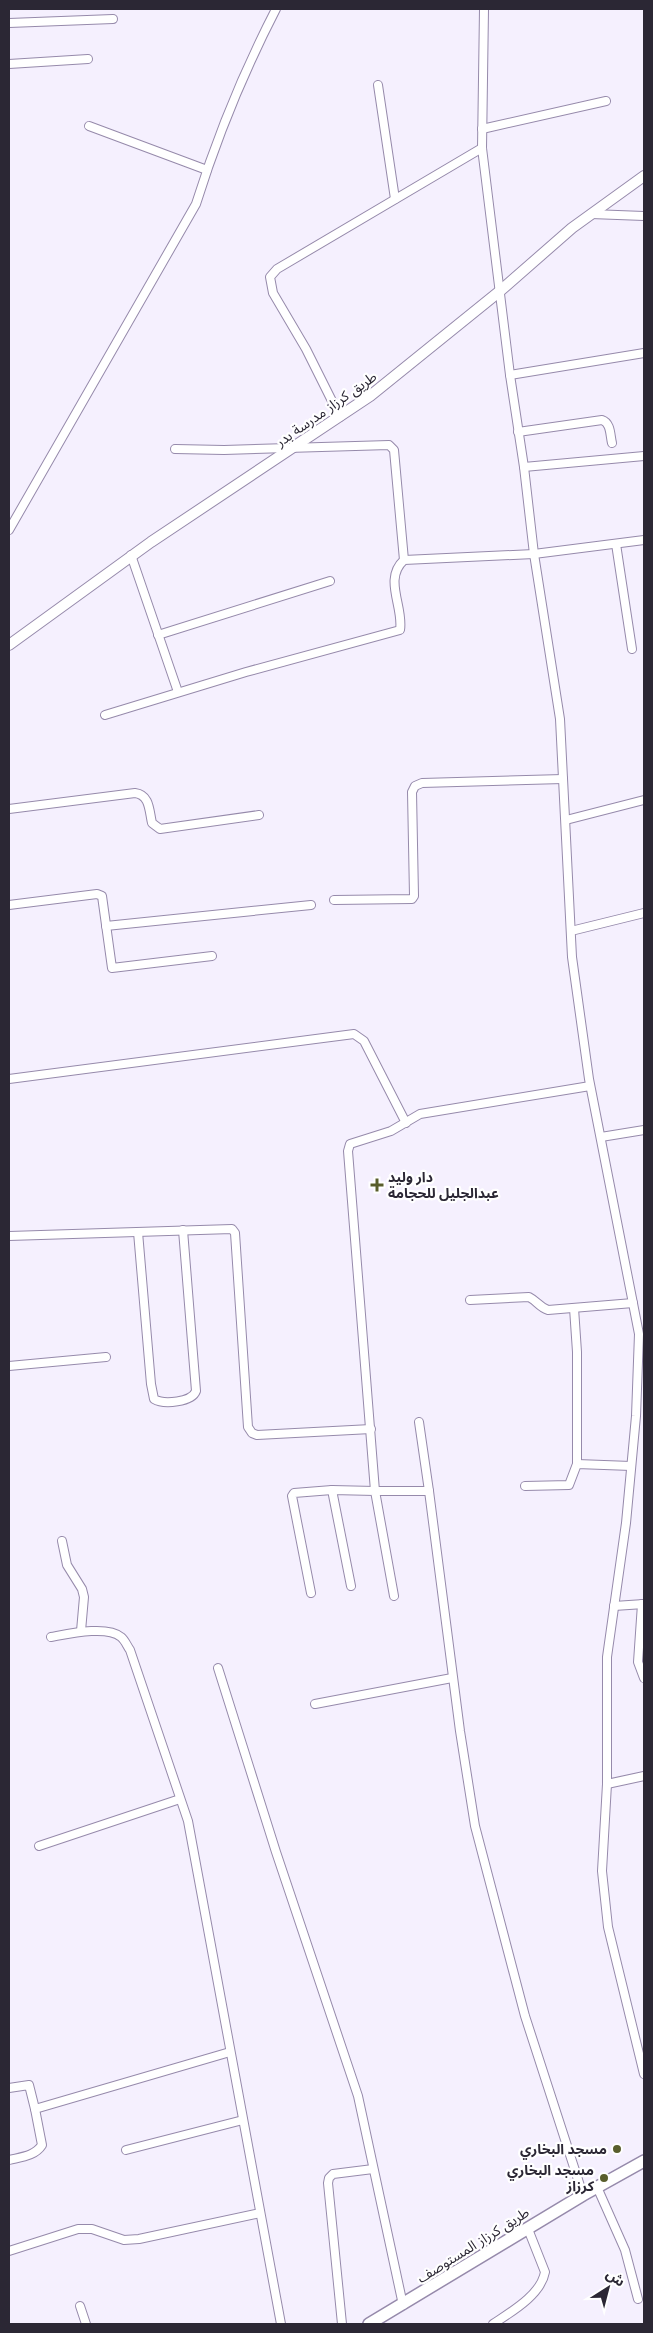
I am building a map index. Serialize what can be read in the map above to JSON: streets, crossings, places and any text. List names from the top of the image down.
{
  "streets": {
    "main road": ["طريق كرزاز المستوصف"],
    "street": ["طريق كرزاز مدرسة بدر"]
  },
  "places": {
    "health": ["دار وليد عبدالجليل للحجامة"],
    "other": ["مسجد البخاري", "مسجد البخاري كرزاز"]
  },
  "north": "top right"
}
